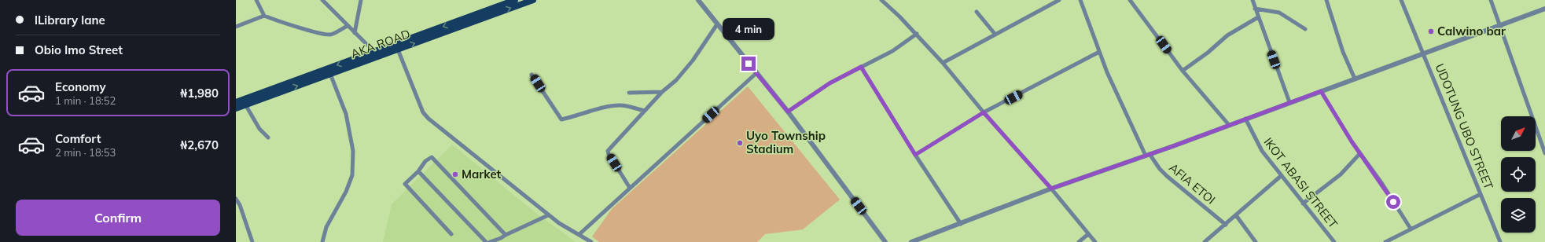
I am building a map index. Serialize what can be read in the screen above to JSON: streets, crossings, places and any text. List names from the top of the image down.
{
  "streets": {
    "main road": ["AKA ROAD"],
    "street": ["UDOTUNG UBO STREET", "IKOT ABASI STREET", "AFIA ETOI"]
  },
  "places": ["Calwino bar", "Uyo Township Stadium", "Market"],
  "north": "top right",
  "page": {
    "banner": ["lLibrary lane", "Obio Imo Street"],
    "bubble": "4 min",
    "list": [
      {
        "name": "Economy",
        "note": "1 min · 18:52",
        "value": "₦1,980"
      },
      {
        "name": "Comfort",
        "note": "2 min · 18:53",
        "value": "₦2,670"
      }
    ],
    "buttons": "Confirm"
  }
}
